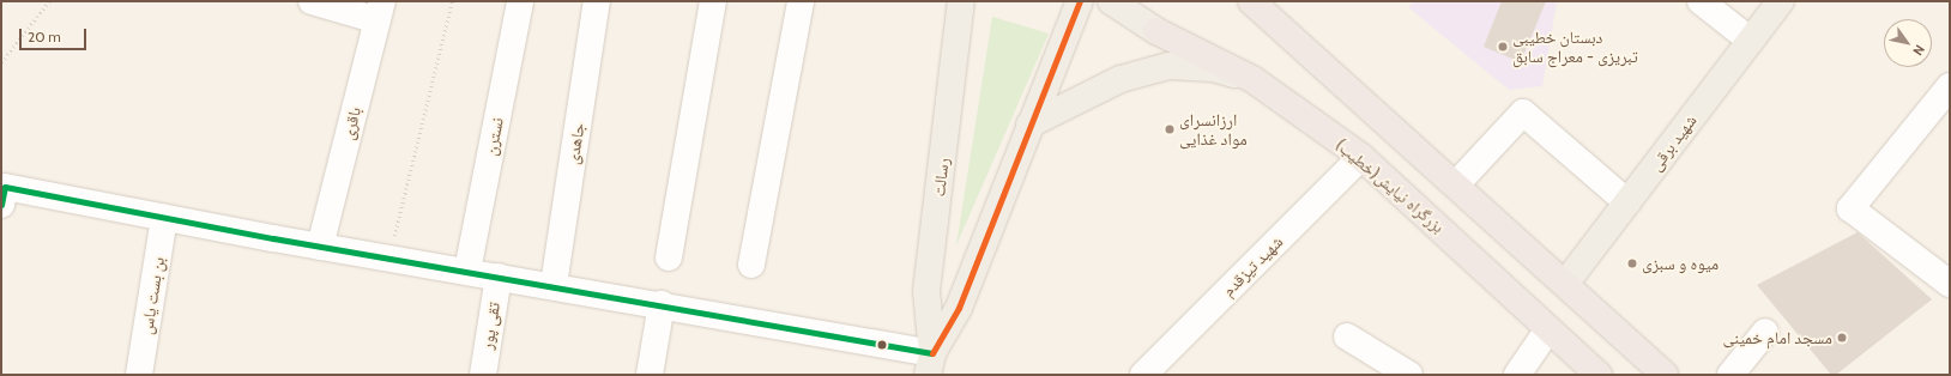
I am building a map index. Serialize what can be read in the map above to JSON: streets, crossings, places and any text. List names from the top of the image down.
{
  "streets": {
    "highway": ["بزرگراه نیایش(خطیب)"],
    "main road": ["شهید برقی", "رسالت"],
    "street": [
      "باقری",
      "نسترن",
      "جاهدی",
      "شهید تیزقدم",
      "بن بست یاس",
      "تقی پور"
    ]
  },
  "crossings": [
    ["بزرگراه نیایش(خطیب)", "شهید تیزقدم"]
  ],
  "places": [
    "دبستان خطیبی تبریزی - معراج سابق",
    "ارزانسرای مواد غذایی",
    "میوه و سبزی",
    "مسجد امام خمینی"
  ],
  "scale_bar": "20 m",
  "north": "bottom right"
}
